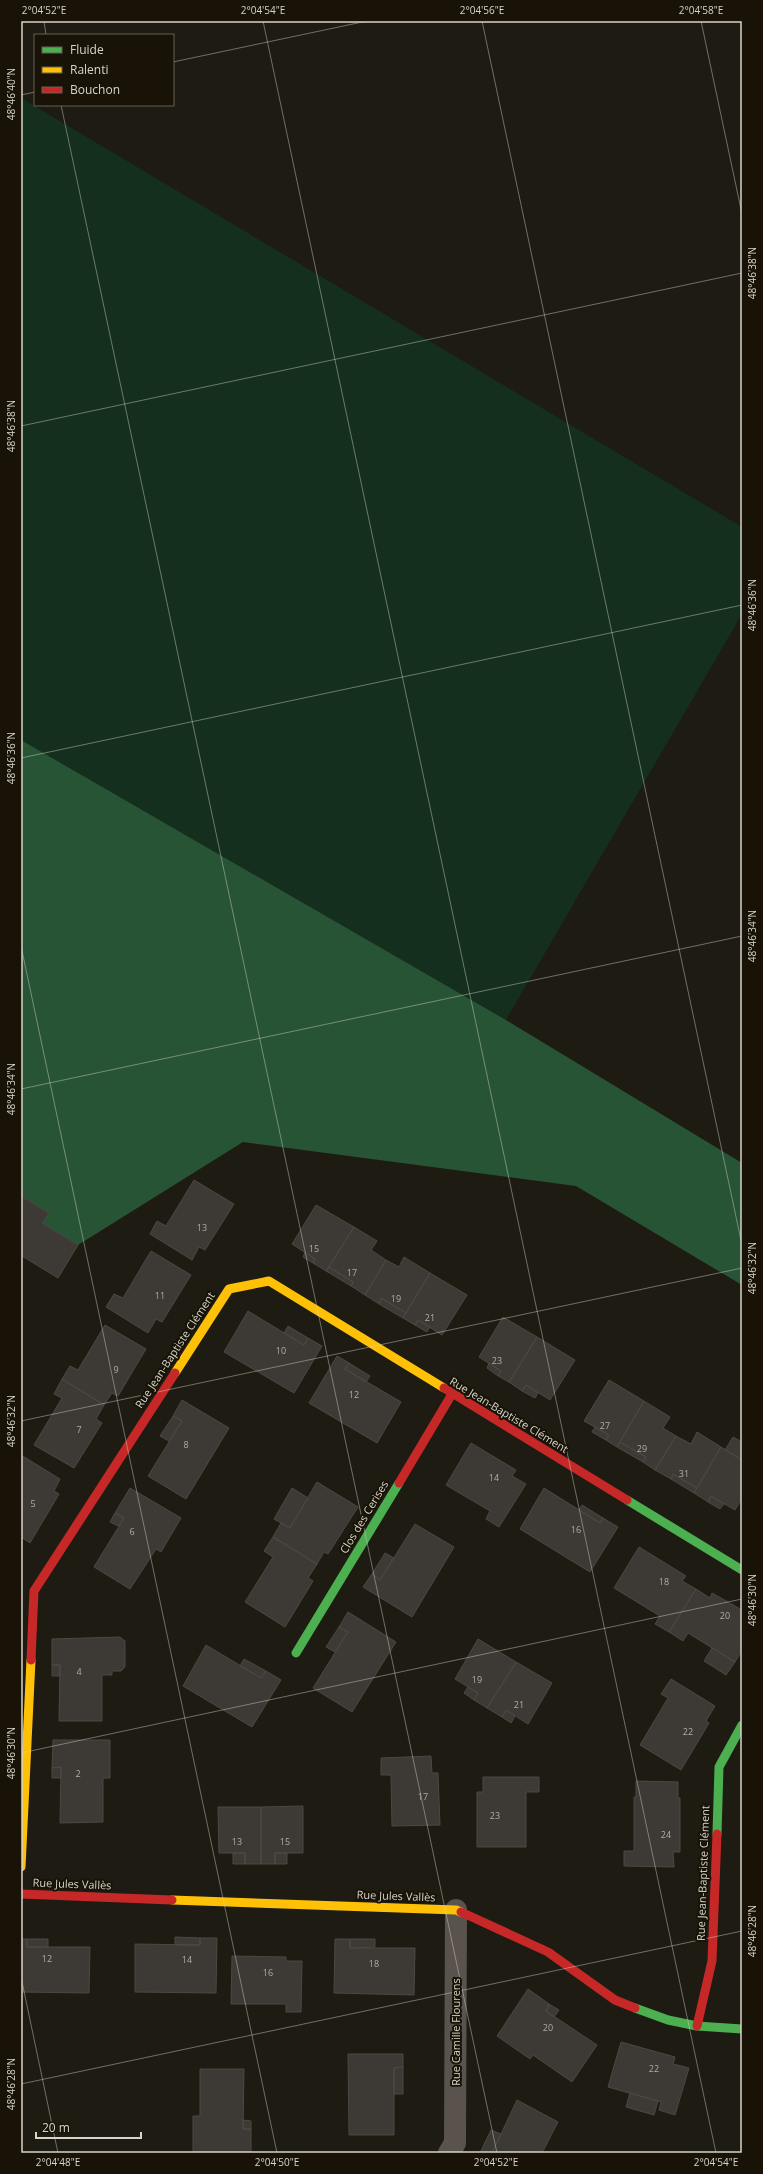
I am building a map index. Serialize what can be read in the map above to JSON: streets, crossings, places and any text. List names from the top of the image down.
{
  "streets": {
    "street": [
      "Rue Jean-Baptiste Clément",
      "Clos des Cerises",
      "Rue Jules Vallès",
      "Rue Camille Flourens"
    ]
  },
  "crossings": [
    ["Rue Jean-Baptiste Clément", "Clos des Cerises"],
    ["Rue Jean-Baptiste Clément", "Rue Jules Vallès"],
    ["Rue Jules Vallès", "Rue Camille Flourens"]
  ],
  "house_numbers": [
    "13",
    "15",
    "17",
    "11",
    "19",
    "21",
    "10",
    "23",
    "9",
    "12",
    "27",
    "7",
    "8",
    "29",
    "31",
    "14",
    "5",
    "16",
    "6",
    "18",
    "20",
    "4",
    "19",
    "21",
    "22",
    "2",
    "17",
    "23",
    "24",
    "13",
    "15",
    "12",
    "14",
    "18",
    "16",
    "20",
    "22"
  ],
  "legend": ["Fluide", "Ralenti", "Bouchon"],
  "scale_bar": "20 m",
  "coordinates": [
    "2°04'52\"E",
    "2°04'54\"E",
    "2°04'56\"E",
    "2°04'58\"E",
    "48°46'40\"N",
    "48°46'38\"N",
    "48°46'36\"N",
    "48°46'34\"N",
    "48°46'32\"N",
    "48°46'30\"N",
    "48°46'28\"N",
    "2°04'48\"E",
    "2°04'50\"E"
  ]
}
